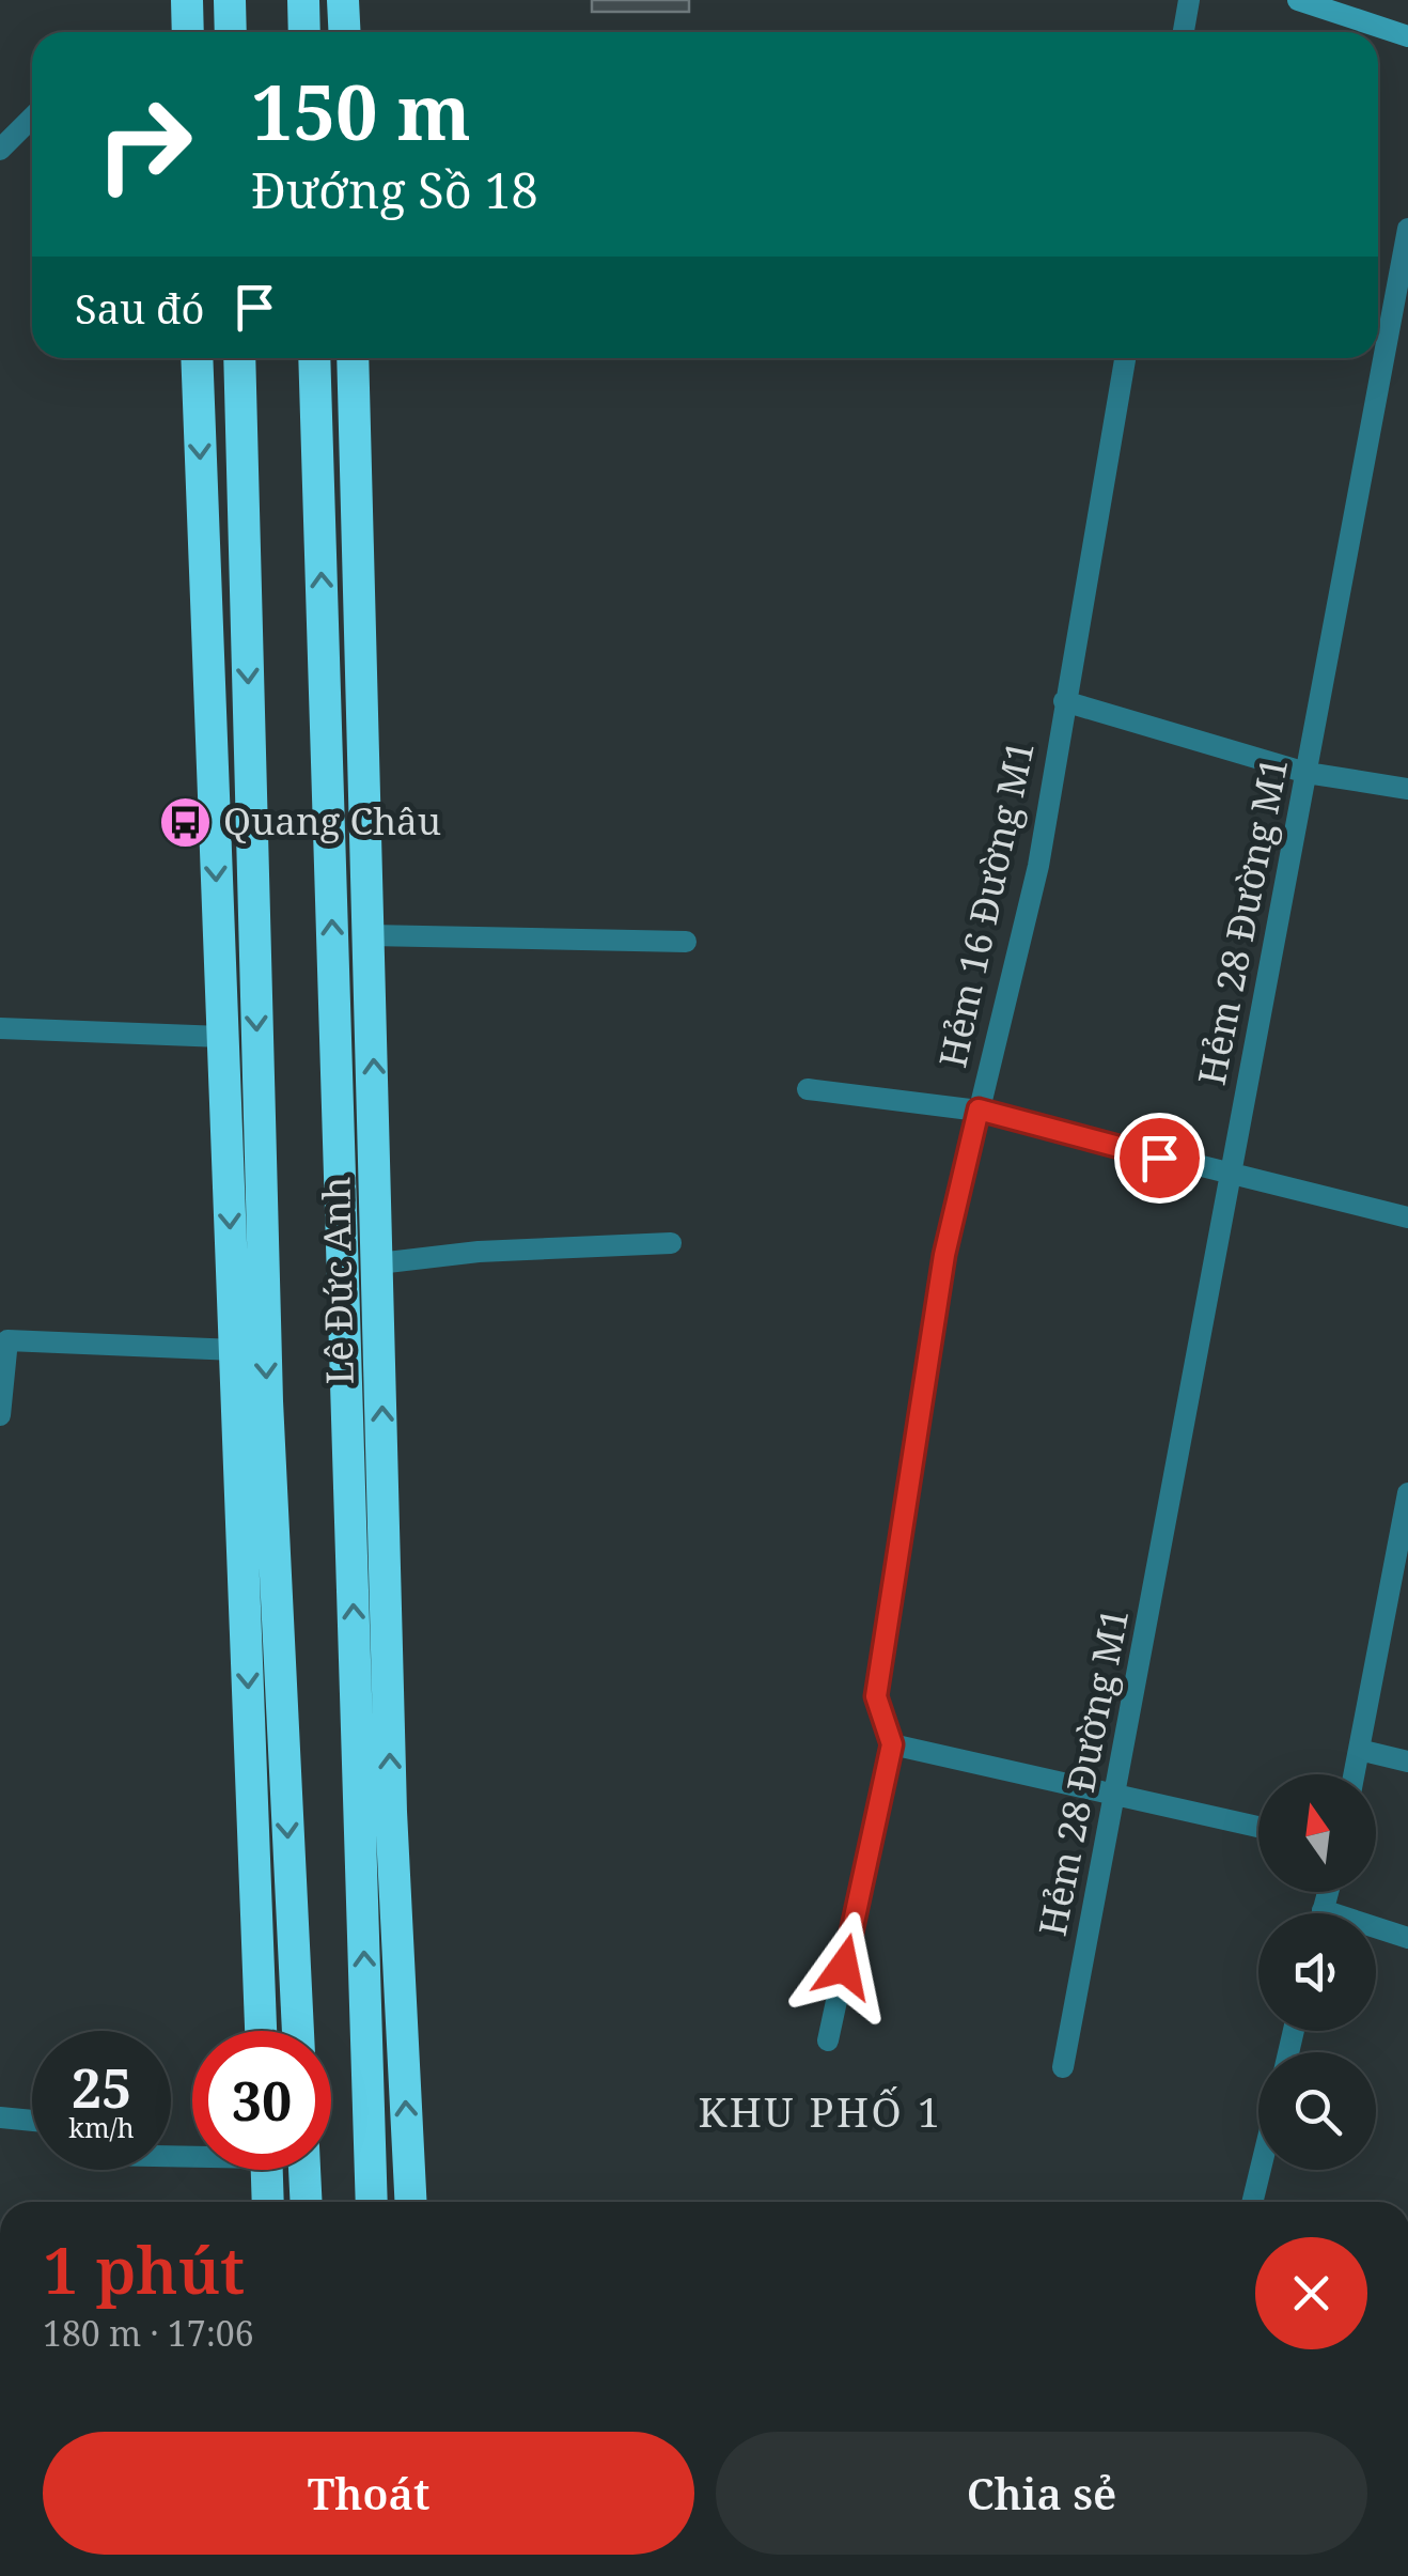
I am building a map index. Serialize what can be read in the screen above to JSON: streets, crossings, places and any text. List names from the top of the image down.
{
  "streets": {
    "highway": ["Lê Đức Anh"],
    "street": ["Hẻm 16 Đường M1", "Hẻm 28 Đường M1"]
  },
  "districts": ["KHU PHỐ 1"],
  "places": {
    "bus stop": ["Quang Châu"]
  },
  "north": "top",
  "page": {
    "turn": ["150 m", "Đướng Sồ 18"],
    "then": "Sau đó",
    "speed": "25 km/h",
    "limit": "30",
    "heading": ["1 phút", "180 m · 17:06"],
    "buttons": ["Thoát", "Chia sẻ"]
  }
}
